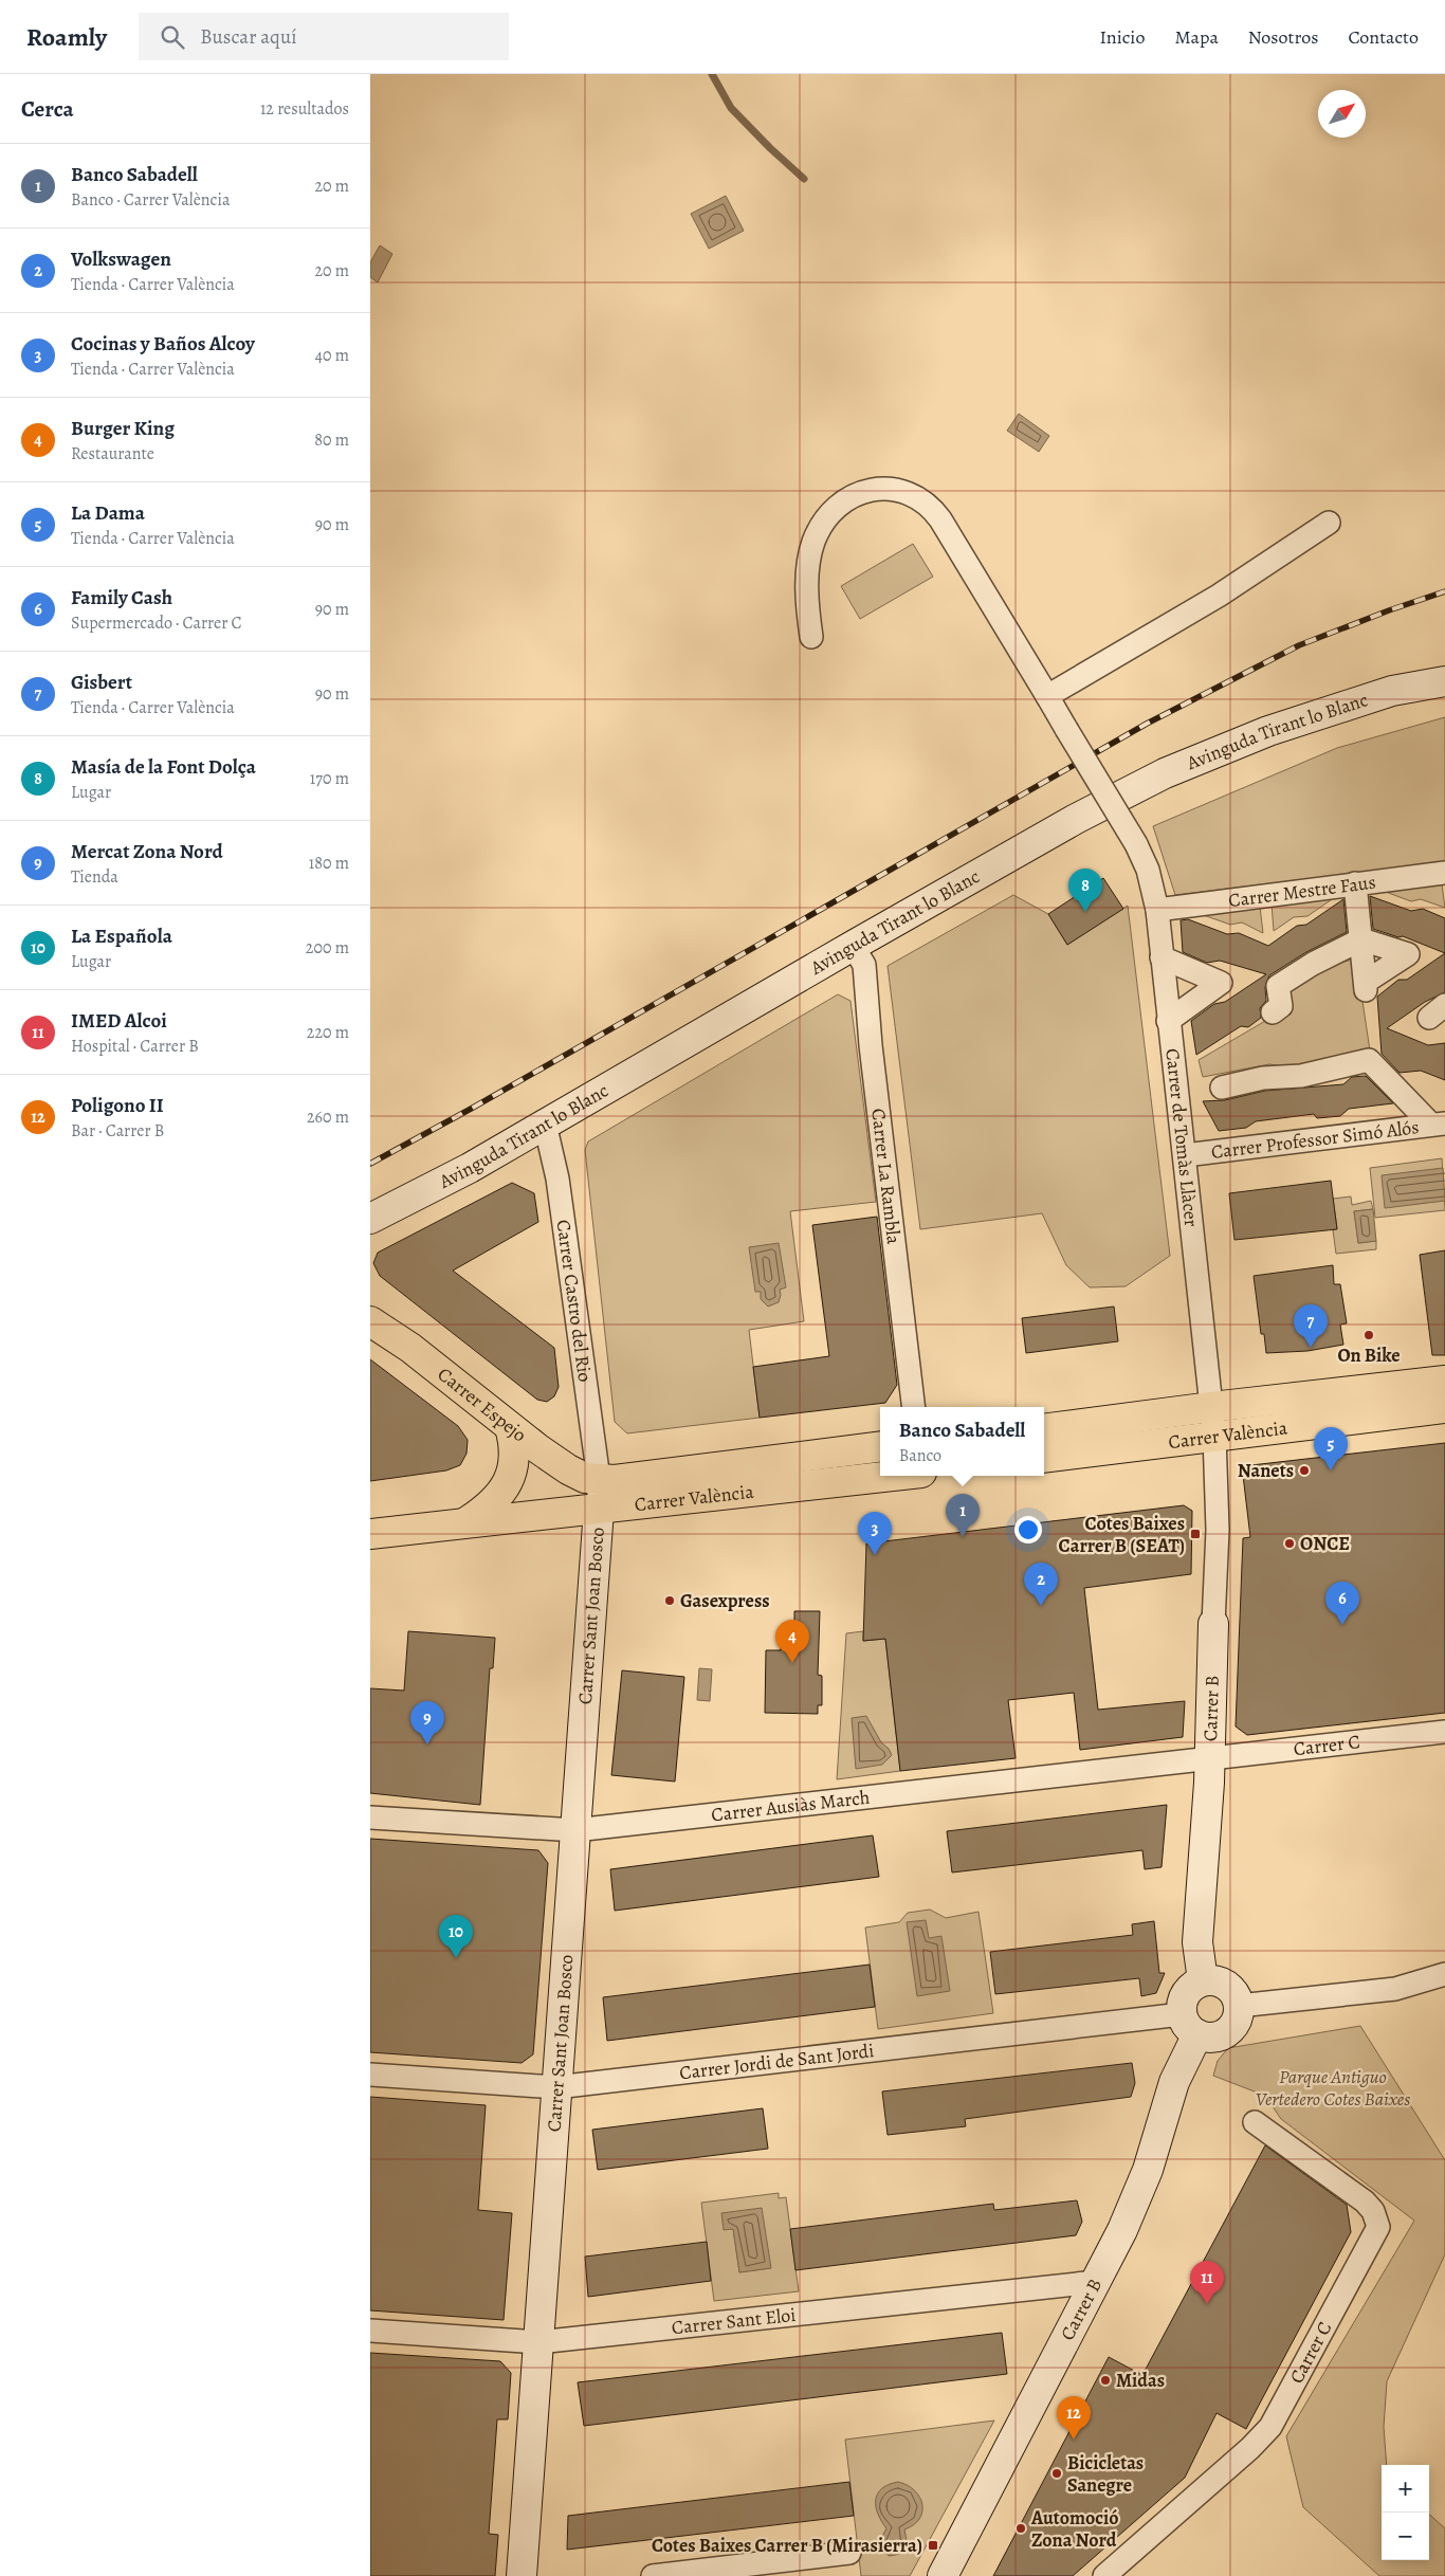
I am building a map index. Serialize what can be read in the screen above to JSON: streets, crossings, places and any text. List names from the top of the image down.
{
  "streets": {
    "main road": ["Carrer Espejo", "Carrer València"],
    "street": [
      "Avinguda Tirant lo Blanc",
      "Carrer Mestre Faus",
      "Carrer de Tomàs Llàcer",
      "Carrer Professor Simó Alós",
      "Carrer La Rambla",
      "Carrer Castro del Rio",
      "Carrer Sant Joan Bosco",
      "Carrer B",
      "Carrer C",
      "Carrer Ausiàs March",
      "Carrer Jordi de Sant Jordi",
      "Carrer Sant Eloi"
    ]
  },
  "crossings": [
    ["Avinguda Tirant lo Blanc", "Carrer La Rambla"],
    ["Avinguda Tirant lo Blanc", "Carrer Castro del Rio"],
    ["Carrer Mestre Faus", "Carrer de Tomàs Llàcer"],
    ["Carrer de Tomàs Llàcer", "Carrer Professor Simó Alós"],
    ["Carrer de Tomàs Llàcer", "Carrer València"],
    ["Carrer de Tomàs Llàcer", "Carrer B"],
    ["Carrer Castro del Rio", "Carrer Espejo"],
    ["Carrer Castro del Rio", "Carrer València"],
    ["Carrer Espejo", "Carrer València"],
    ["Carrer València", "Carrer Sant Joan Bosco"],
    ["Carrer València", "Carrer B"],
    ["Carrer Sant Joan Bosco", "Carrer Ausiàs March"],
    ["Carrer Sant Joan Bosco", "Carrer Jordi de Sant Jordi"],
    ["Carrer Sant Joan Bosco", "Carrer Sant Eloi"],
    ["Carrer B", "Carrer C"],
    ["Carrer B", "Carrer Ausiàs March"],
    ["Carrer B", "Carrer Jordi de Sant Jordi"],
    ["Carrer B", "Carrer Sant Eloi"],
    ["Carrer C", "Carrer Ausiàs March"]
  ],
  "parks": ["Parque Antiguo Vertedero Cotes Baixes"],
  "places": {
    "other": [
      "On Bike",
      "Nanets",
      "ONCE",
      "Gasexpress",
      "Midas",
      "Bicicletas Sanegre",
      "Automoció Zona Nord"
    ],
    "transit": ["Cotes Baixes Carrer B (SEAT)", "Cotes Baixes Carrer B (Mirasierra)"]
  },
  "north": "top right",
  "page": {
    "header": "Roamly",
    "search": "Buscar aquí",
    "nav": [
      "Inicio",
      "Mapa",
      "Nosotros",
      "Contacto"
    ],
    "heading": ["Cerca", "12 resultados"],
    "list": [
      {
        "mark": "1",
        "name": "Banco Sabadell",
        "note": "Banco · Carrer València",
        "value": "20 m"
      },
      {
        "mark": "2",
        "name": "Volkswagen",
        "note": "Tienda · Carrer València",
        "value": "20 m"
      },
      {
        "mark": "3",
        "name": "Cocinas y Baños Alcoy",
        "note": "Tienda · Carrer València",
        "value": "40 m"
      },
      {
        "mark": "4",
        "name": "Burger King",
        "note": "Restaurante",
        "value": "80 m"
      },
      {
        "mark": "5",
        "name": "La Dama",
        "note": "Tienda · Carrer València",
        "value": "90 m"
      },
      {
        "mark": "6",
        "name": "Family Cash",
        "note": "Supermercado · Carrer C",
        "value": "90 m"
      },
      {
        "mark": "7",
        "name": "Gisbert",
        "note": "Tienda · Carrer València",
        "value": "90 m"
      },
      {
        "mark": "8",
        "name": "Masía de la Font Dolça",
        "note": "Lugar",
        "value": "170 m"
      },
      {
        "mark": "9",
        "name": "Mercat Zona Nord",
        "note": "Tienda",
        "value": "180 m"
      },
      {
        "mark": "10",
        "name": "La Española",
        "note": "Lugar",
        "value": "200 m"
      },
      {
        "mark": "11",
        "name": "IMED Alcoi",
        "note": "Hospital · Carrer B",
        "value": "220 m"
      },
      {
        "mark": "12",
        "name": "Poligono II",
        "note": "Bar · Carrer B",
        "value": "260 m"
      }
    ],
    "pins": [
      "8",
      "7",
      "5",
      "1",
      "3",
      "2",
      "6",
      "4",
      "9",
      "10",
      "11",
      "12"
    ],
    "popup": ["Banco Sabadell", "Banco"],
    "map_buttons": ["+", "−"]
  }
}
